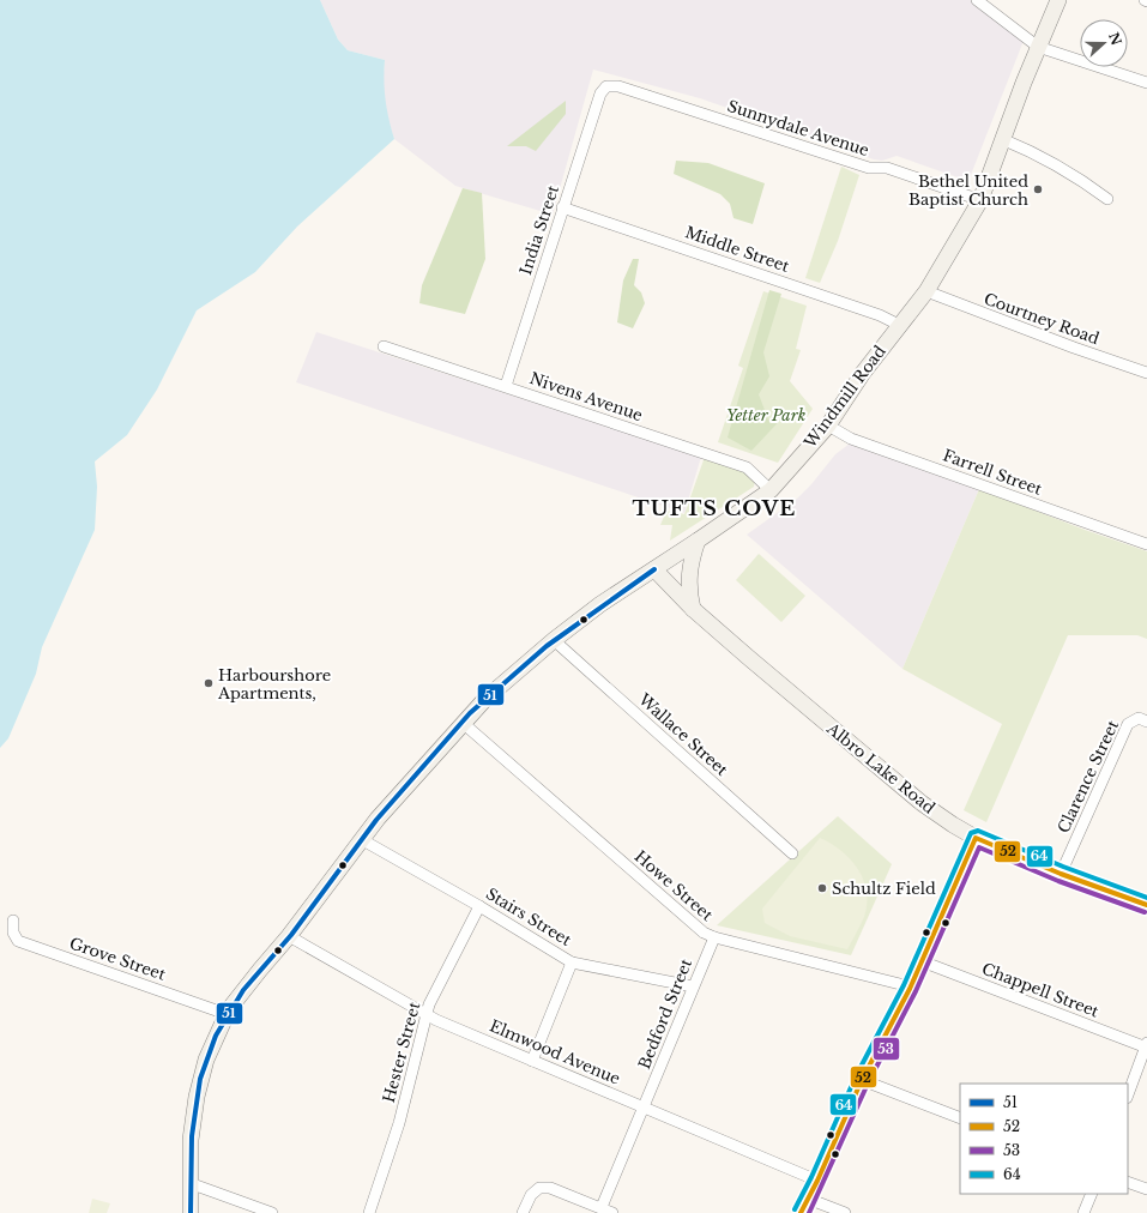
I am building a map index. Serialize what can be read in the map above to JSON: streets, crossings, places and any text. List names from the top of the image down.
{
  "streets": {
    "main road": ["Windmill Road", "Albro Lake Road"],
    "street": [
      "Sunnydale Avenue",
      "India Street",
      "Middle Street",
      "Courtney Road",
      "Nivens Avenue",
      "Farrell Street",
      "Wallace Street",
      "Clarence Street",
      "Howe Street",
      "Stairs Street",
      "Grove Street",
      "Chappell Street",
      "Bedford Street",
      "Hester Street",
      "Elmwood Avenue"
    ]
  },
  "crossings": [
    ["Sunnydale Avenue", "India Street"],
    ["Sunnydale Avenue", "Windmill Road"],
    ["India Street", "Middle Street"],
    ["India Street", "Nivens Avenue"],
    ["Middle Street", "Windmill Road"],
    ["Courtney Road", "Windmill Road"],
    ["Nivens Avenue", "Windmill Road"],
    ["Windmill Road", "Farrell Street"],
    ["Windmill Road", "Wallace Street"],
    ["Windmill Road", "Albro Lake Road"],
    ["Windmill Road", "Howe Street"],
    ["Windmill Road", "Stairs Street"],
    ["Windmill Road", "Grove Street"],
    ["Windmill Road", "Elmwood Avenue"],
    ["Albro Lake Road", "Clarence Street"],
    ["Howe Street", "Bedford Street"],
    ["Stairs Street", "Bedford Street"],
    ["Stairs Street", "Hester Street"],
    ["Bedford Street", "Elmwood Avenue"],
    ["Hester Street", "Elmwood Avenue"]
  ],
  "districts": ["TUFTS COVE"],
  "parks": ["Yetter Park"],
  "places": ["Bethel United Baptist Church", "Harbourshore Apartments,", "Schultz Field"],
  "lines": [
    "transit line 51",
    "transit line 64",
    "transit line 52",
    "transit line 53"
  ],
  "legend": [
    "51",
    "52",
    "53",
    "64"
  ],
  "north": "right"
}
